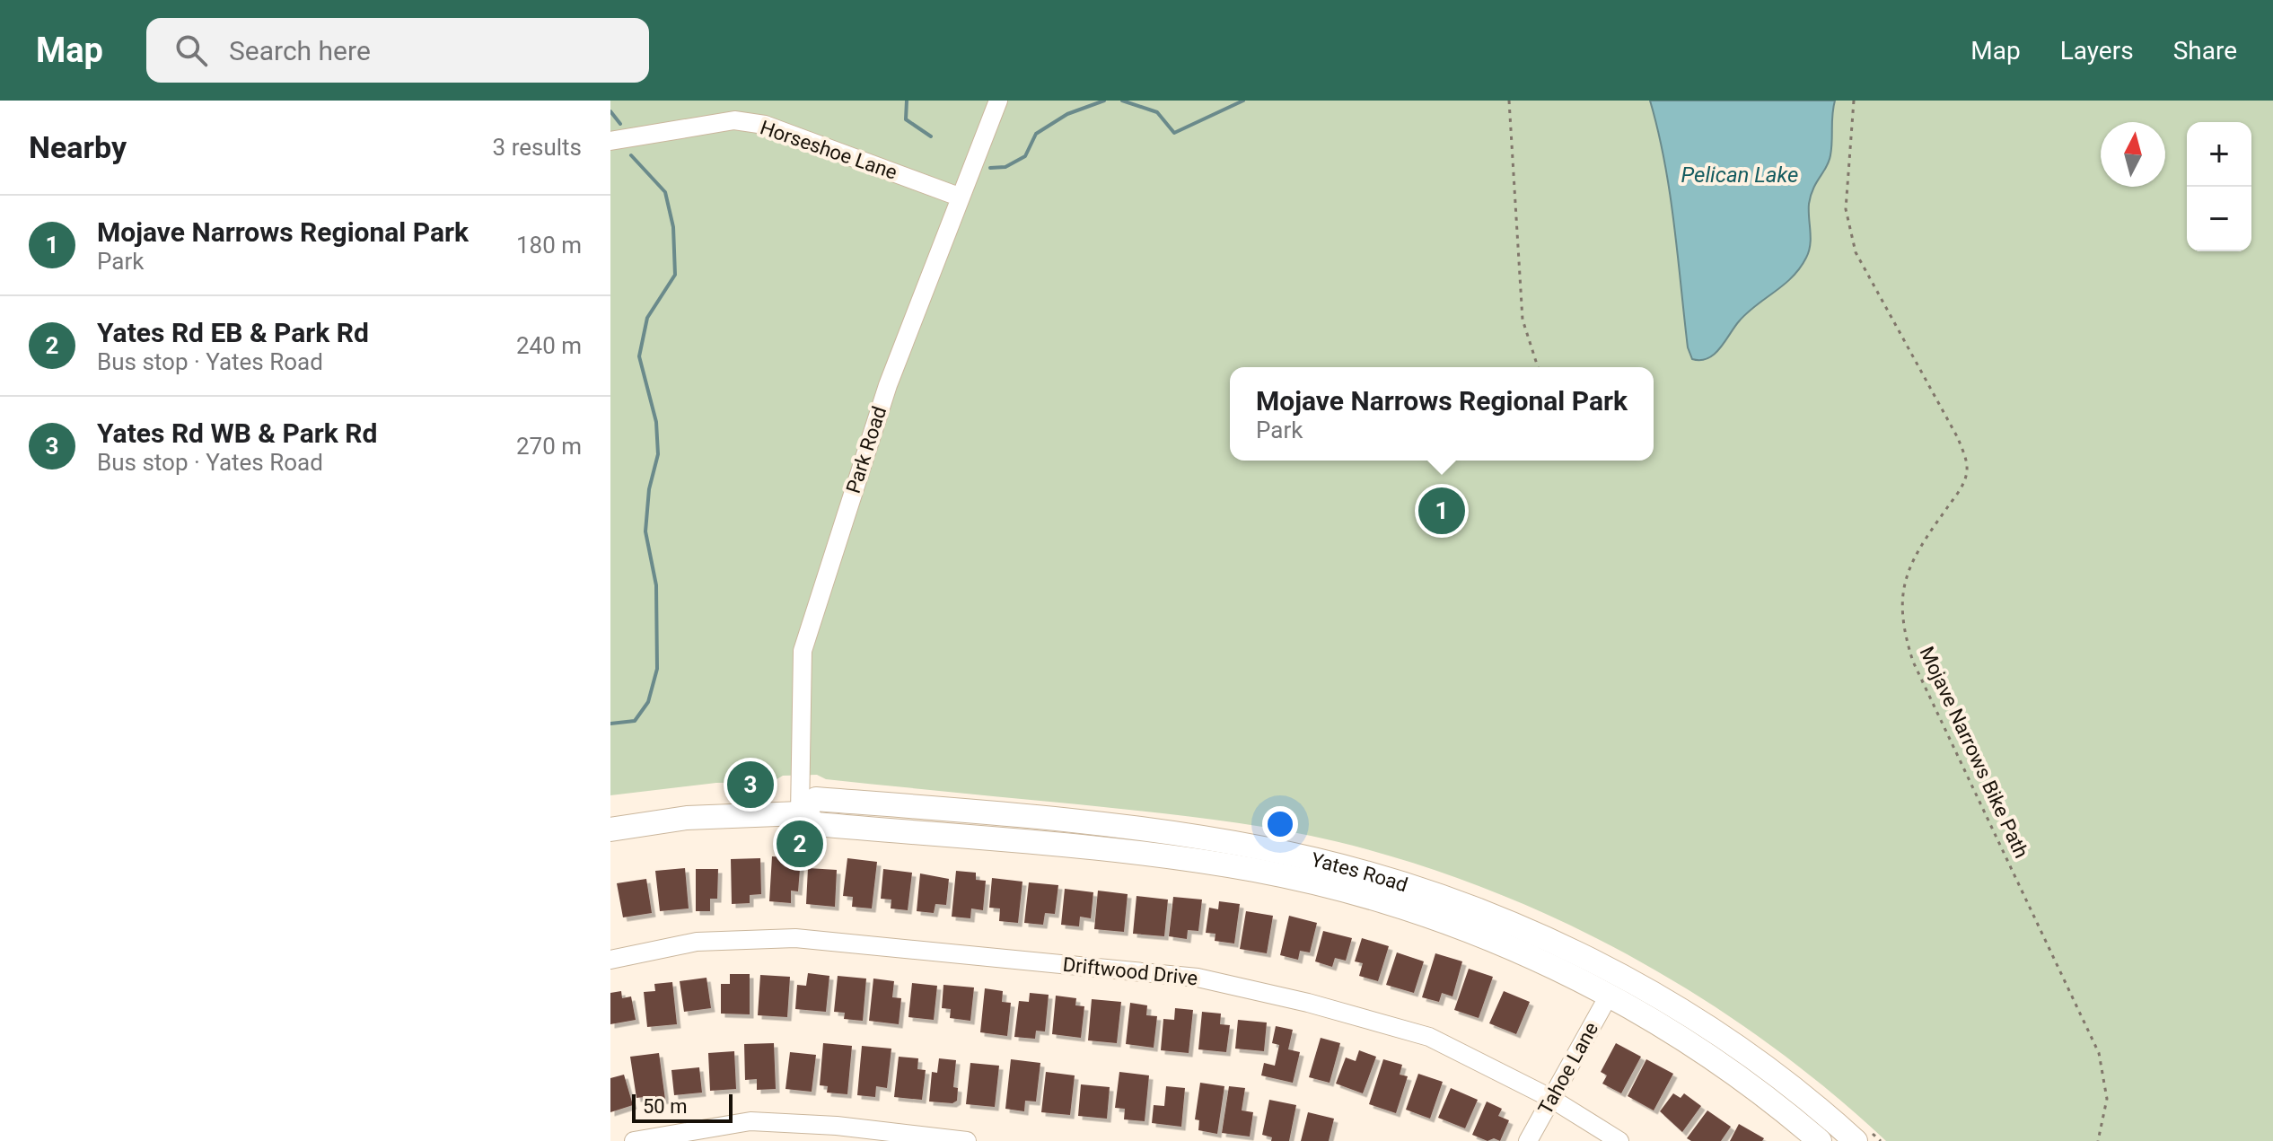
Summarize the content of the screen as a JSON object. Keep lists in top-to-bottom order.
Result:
{
  "streets": {
    "main road": ["Yates Road"],
    "street": [
      "Horseshoe Lane",
      "Park Road",
      "Driftwood Drive",
      "Tahoe Lane"
    ],
    "path": ["Mojave Narrows Bike Path"]
  },
  "crossings": [
    ["Horseshoe Lane", "Park Road"],
    ["Park Road", "Yates Road"],
    ["Yates Road", "Tahoe Lane"],
    ["Driftwood Drive", "Tahoe Lane"]
  ],
  "water": ["Pelican Lake"],
  "scale_bar": "50 m",
  "north": "top",
  "page": {
    "header": "Map",
    "search": "Search here",
    "nav": ["Map", "Layers", "Share"],
    "heading": ["Nearby", "3 results"],
    "map_buttons": ["+", "−"],
    "list": [
      {
        "mark": "1",
        "name": "Mojave Narrows Regional Park",
        "note": "Park",
        "value": "180 m"
      },
      {
        "mark": "2",
        "name": "Yates Rd EB & Park Rd",
        "note": "Bus stop · Yates Road",
        "value": "240 m"
      },
      {
        "mark": "3",
        "name": "Yates Rd WB & Park Rd",
        "note": "Bus stop · Yates Road",
        "value": "270 m"
      }
    ],
    "popup": ["Mojave Narrows Regional Park", "Park"],
    "pins": ["1", "3", "2"],
    "scale": "50 m"
  }
}
